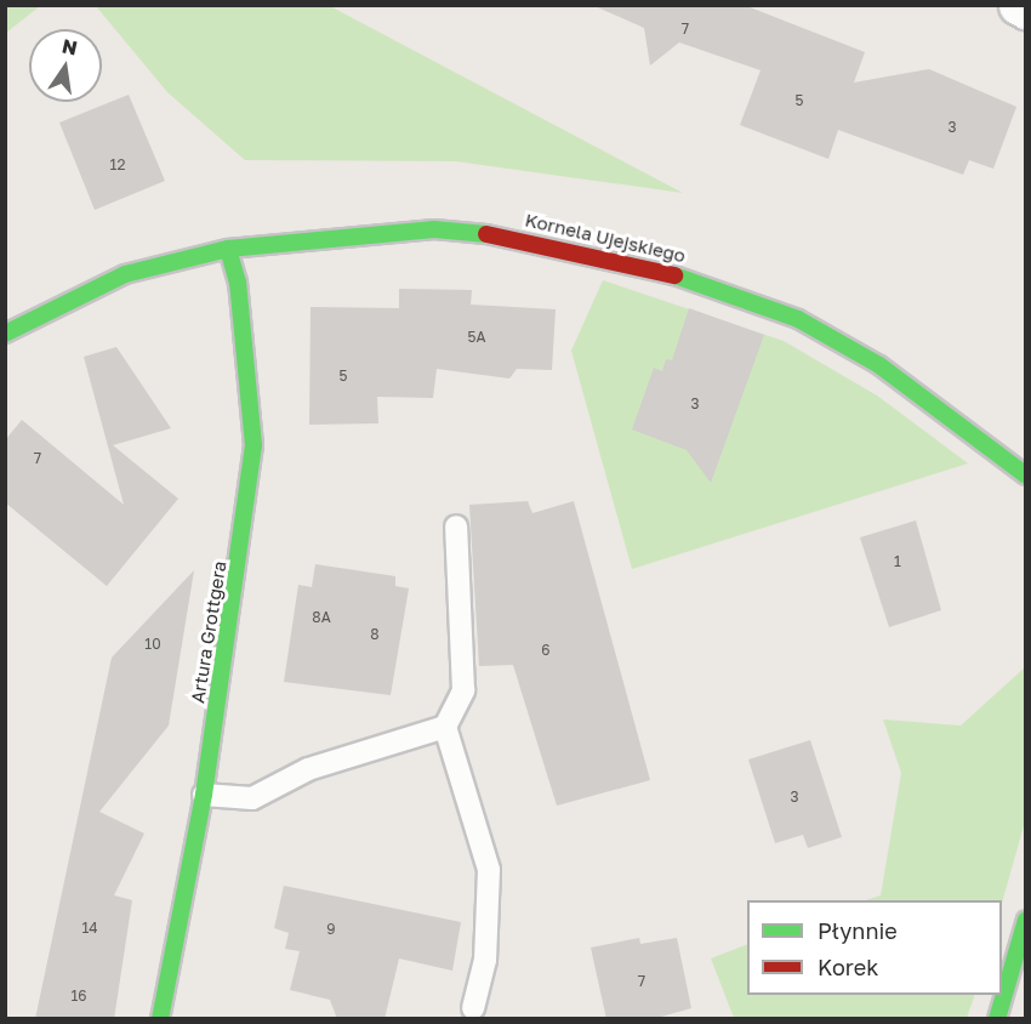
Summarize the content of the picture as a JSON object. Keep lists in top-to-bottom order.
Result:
{
  "streets": {
    "street": ["Kornela Ujejskiego", "Artura Grottgera"]
  },
  "crossings": [
    ["Kornela Ujejskiego", "Artura Grottgera"]
  ],
  "house_numbers": [
    "7",
    "5",
    "3",
    "12",
    "5A",
    "5",
    "3",
    "7",
    "1",
    "8A",
    "8",
    "10",
    "6",
    "3",
    "14",
    "9",
    "7",
    "16"
  ],
  "legend": ["Płynnie", "Korek"],
  "north": "top"
}
